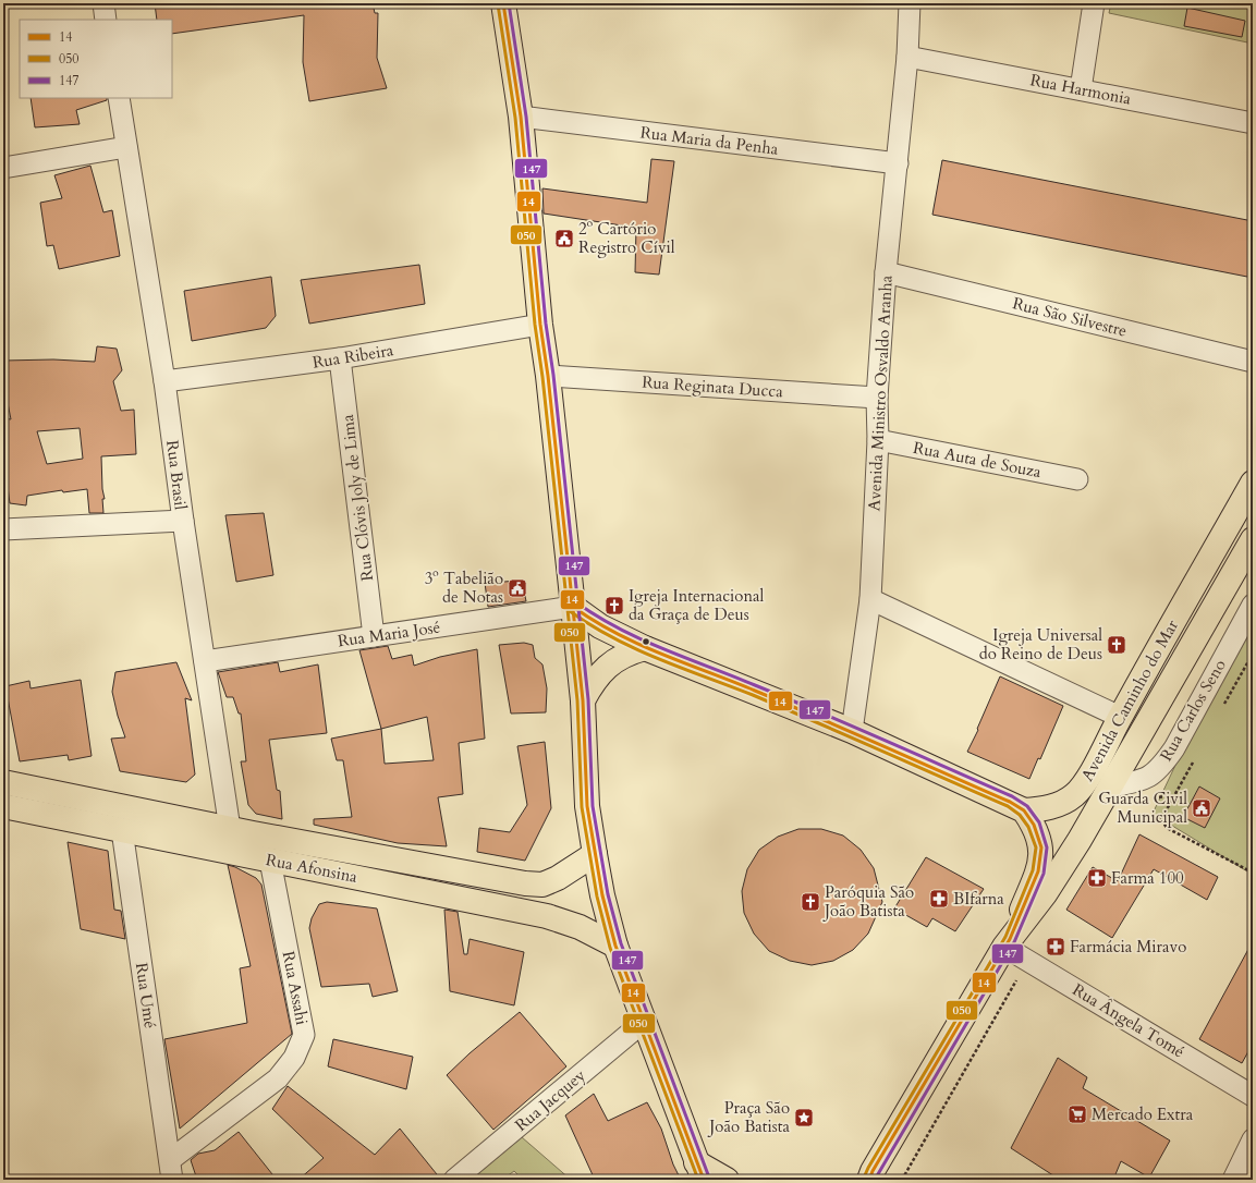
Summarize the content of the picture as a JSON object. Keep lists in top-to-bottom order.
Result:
{
  "streets": {
    "main road": ["Avenida Caminho do Mar", "Rua Afonsina"],
    "street": [
      "Rua Harmonia",
      "Rua Maria da Penha",
      "Rua São Silvestre",
      "Rua Ribeira",
      "Rua Reginata Ducca",
      "Avenida Ministro Osvaldo Aranha",
      "Rua Auta de Souza",
      "Rua Brasil",
      "Rua Clóvis Joly de Lima",
      "Rua Maria José",
      "Rua Carlos Seno",
      "Rua Assahi",
      "Rua Umé",
      "Rua Ângela Tomé",
      "Rua Jacquey"
    ]
  },
  "crossings": [
    ["Rua Harmonia", "Avenida Ministro Osvaldo Aranha"],
    ["Rua Maria da Penha", "Avenida Ministro Osvaldo Aranha"],
    ["Rua São Silvestre", "Avenida Ministro Osvaldo Aranha"],
    ["Rua Ribeira", "Rua Brasil"],
    ["Rua Ribeira", "Rua Clóvis Joly de Lima"],
    ["Rua Reginata Ducca", "Avenida Ministro Osvaldo Aranha"],
    ["Avenida Ministro Osvaldo Aranha", "Rua Auta de Souza"],
    ["Rua Brasil", "Rua Maria José"],
    ["Rua Brasil", "Rua Afonsina"],
    ["Rua Clóvis Joly de Lima", "Rua Maria José"],
    ["Avenida Caminho do Mar", "Rua Carlos Seno"],
    ["Avenida Caminho do Mar", "Rua Ângela Tomé"],
    ["Rua Afonsina", "Rua Assahi"],
    ["Rua Afonsina", "Rua Umé"],
    ["Rua Assahi", "Rua Umé"]
  ],
  "places": {
    "public building": ["2º Cartório Registro Cívil", "3º Tabelião de Notas", "Guarda Civil Municipal"],
    "church": ["Igreja Internacional da Graça de Deus", "Igreja Universal do Reino de Deus", "Paróquia São João Batista"],
    "pharmacy": ["Farma 100", "BIfarna", "Farmácia Miravo"],
    "supermarket": ["Mercado Extra"],
    "place": ["Praça São João Batista"]
  },
  "lines": ["transit line 14", "transit line 147", "transit line 050"],
  "legend": ["14", "050", "147"]
}
